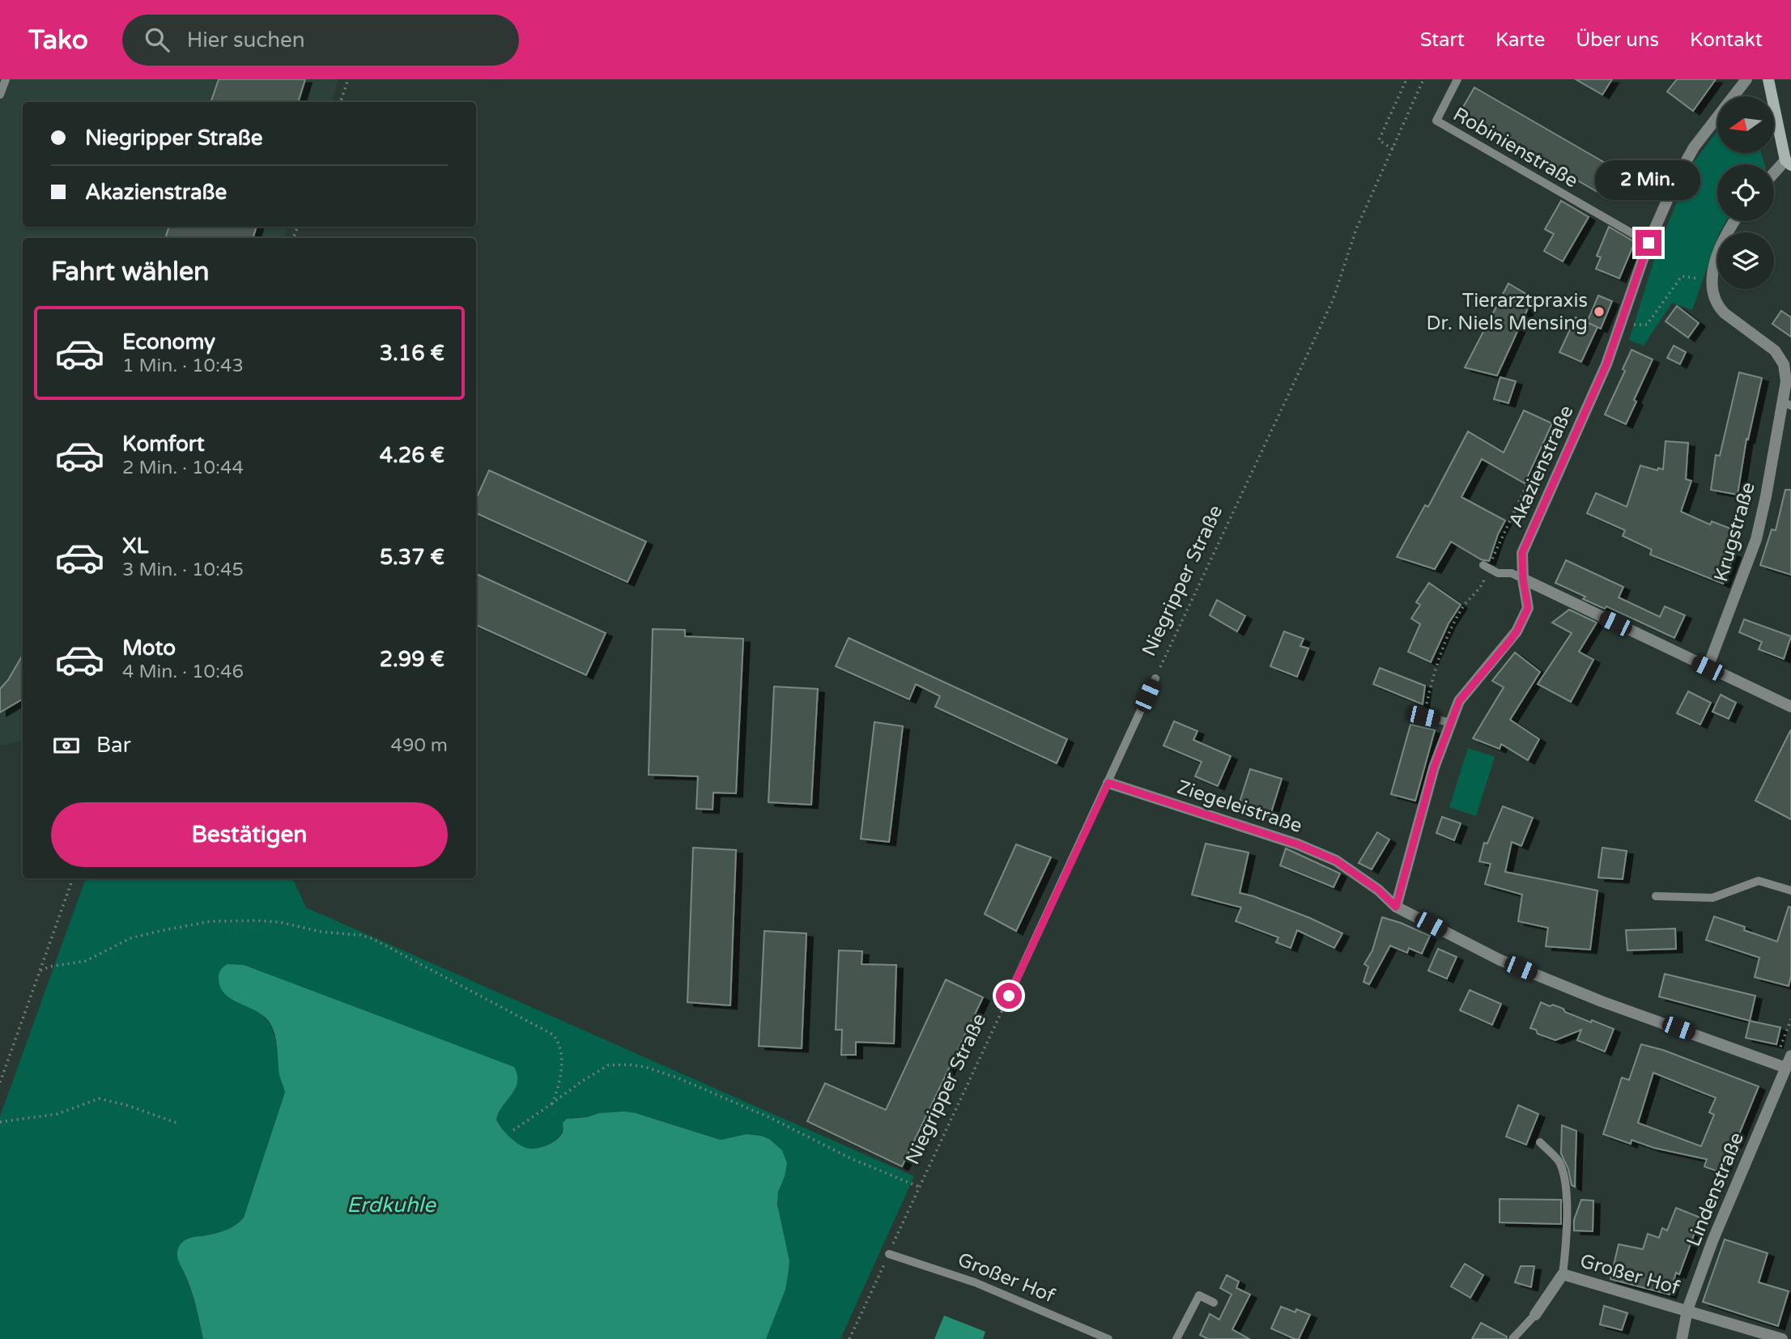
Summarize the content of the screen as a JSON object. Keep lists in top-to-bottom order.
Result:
{
  "streets": {
    "street": [
      "Akazienstraße",
      "Krugstraße",
      "Ziegeleistraße",
      "Lindenstraße",
      "Großer Hof"
    ],
    "lane": ["Robinienstraße", "Niegripper Straße"]
  },
  "crossings": [
    ["Robinienstraße", "Akazienstraße"],
    ["Akazienstraße", "Ziegeleistraße"],
    ["Niegripper Straße", "Ziegeleistraße"],
    ["Niegripper Straße", "Großer Hof"],
    ["Ziegeleistraße", "Lindenstraße"],
    ["Lindenstraße", "Großer Hof"]
  ],
  "water": ["Erdkuhle"],
  "places": ["Tierarztpraxis Dr. Niels Mensing"],
  "north": "left",
  "page": {
    "header": "Tako",
    "search": "Hier suchen",
    "nav": [
      "Start",
      "Karte",
      "Über uns",
      "Kontakt"
    ],
    "banner": ["Niegripper Straße", "Akazienstraße"],
    "bubble": "2 Min.",
    "heading": "Fahrt wählen",
    "list": [
      {
        "name": "Economy",
        "note": "1 Min. · 10:43",
        "value": "3.16 €"
      },
      {
        "name": "Komfort",
        "note": "2 Min. · 10:44",
        "value": "4.26 €"
      },
      {
        "name": "XL",
        "note": "3 Min. · 10:45",
        "value": "5.37 €"
      },
      {
        "name": "Moto",
        "note": "4 Min. · 10:46",
        "value": "2.99 €"
      }
    ],
    "pay": ["Bar", "490 m"],
    "buttons": "Bestätigen"
  }
}
